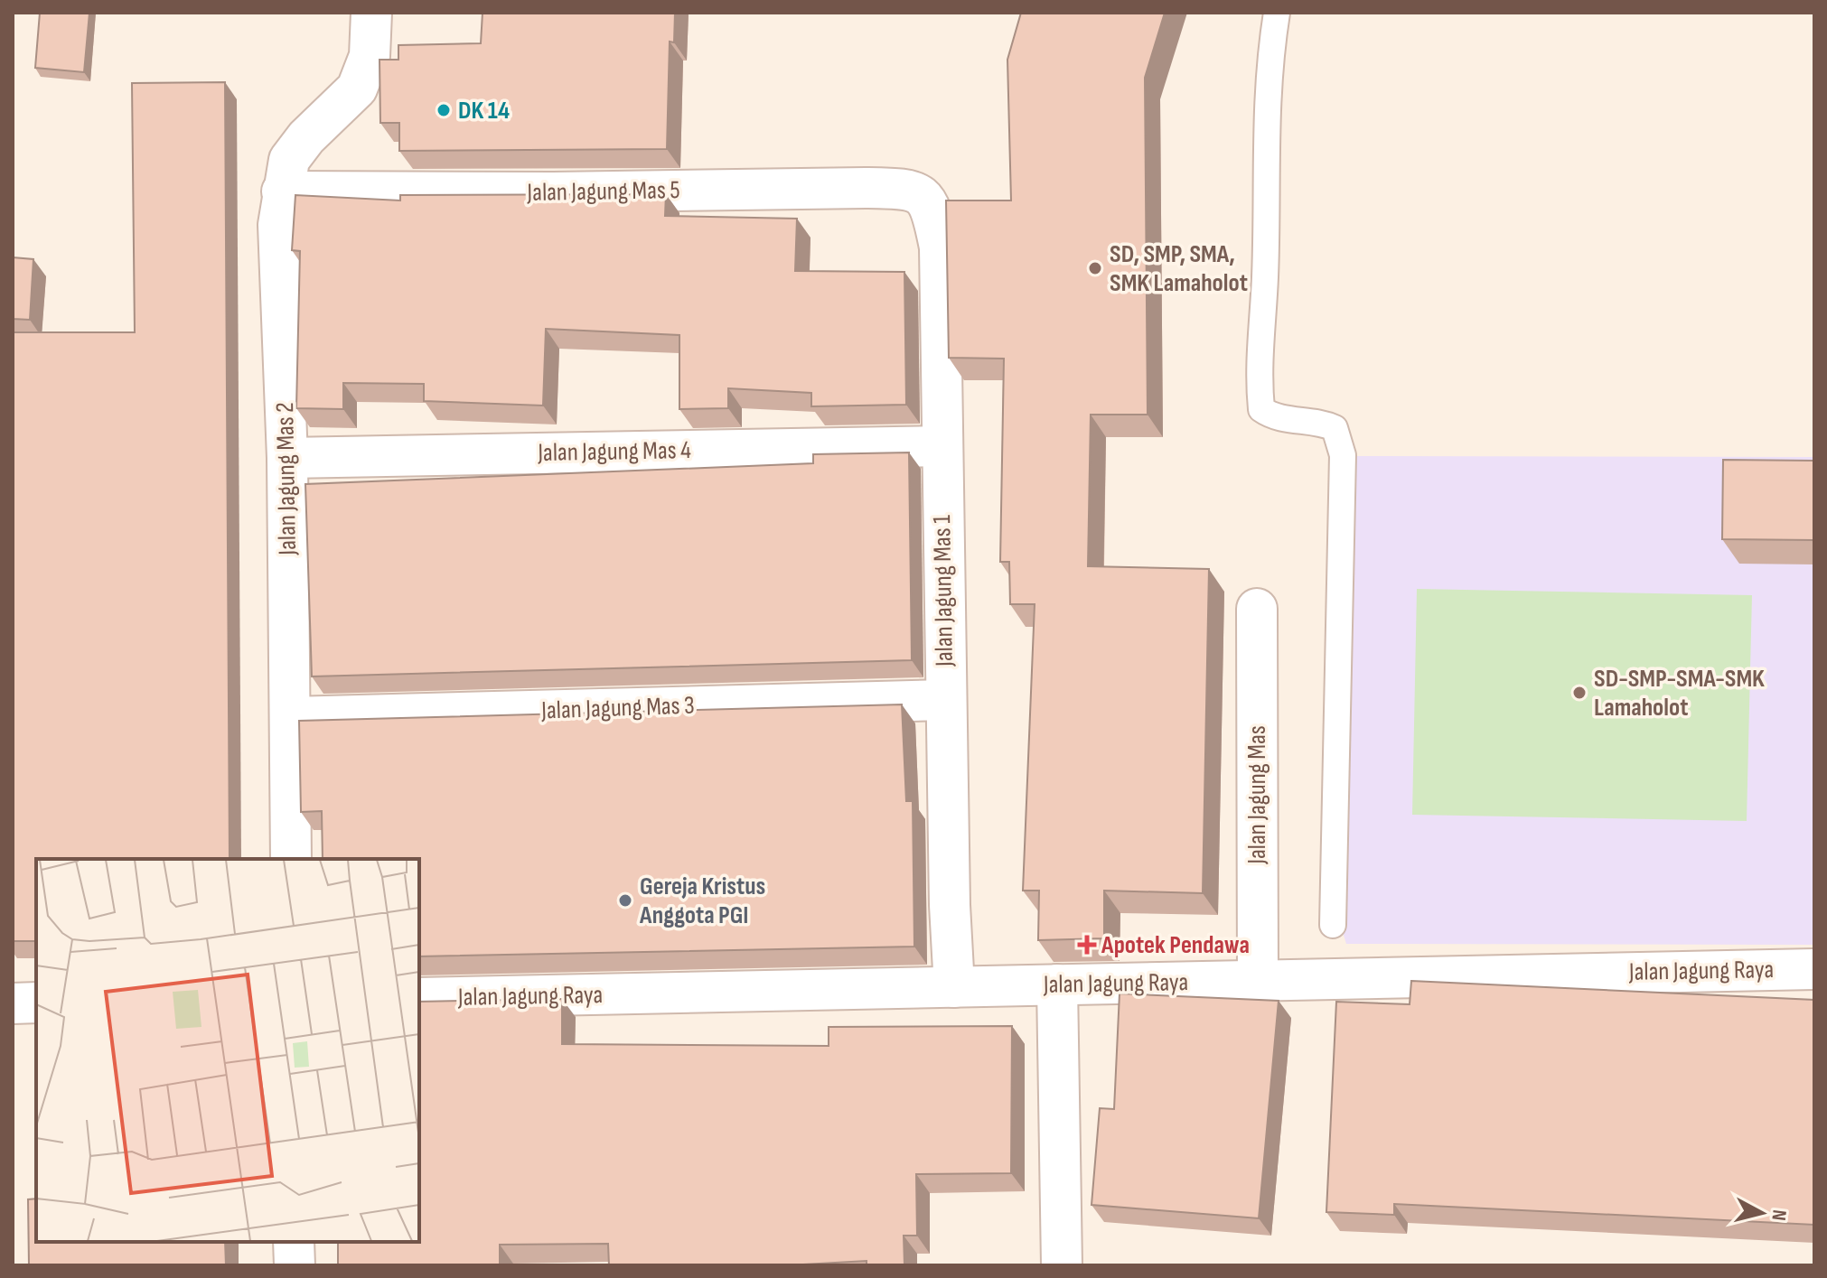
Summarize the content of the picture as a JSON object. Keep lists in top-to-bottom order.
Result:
{
  "streets": {
    "street": [
      "Jalan Jagung Mas 5",
      "Jalan Jagung Mas 4",
      "Jalan Jagung Mas 2",
      "Jalan Jagung Mas 1",
      "Jalan Jagung Mas 3",
      "Jalan Jagung Mas",
      "Jalan Jagung Raya"
    ]
  },
  "crossings": [
    ["Jalan Jagung Mas 5", "Jalan Jagung Mas 2"],
    ["Jalan Jagung Mas 5", "Jalan Jagung Mas 1"],
    ["Jalan Jagung Mas 4", "Jalan Jagung Mas 2"],
    ["Jalan Jagung Mas 4", "Jalan Jagung Mas 1"],
    ["Jalan Jagung Mas 2", "Jalan Jagung Mas 3"],
    ["Jalan Jagung Mas 1", "Jalan Jagung Mas 3"],
    ["Jalan Jagung Mas 1", "Jalan Jagung Raya"],
    ["Jalan Jagung Mas", "Jalan Jagung Raya"]
  ],
  "places": {
    "other": [
      "DK 14",
      "SD, SMP, SMA, SMK Lamaholot",
      "SD-SMP-SMA-SMK Lamaholot",
      "Gereja Kristus Anggota PGI"
    ],
    "health": ["Apotek Pendawa"]
  },
  "north": "right"
}
